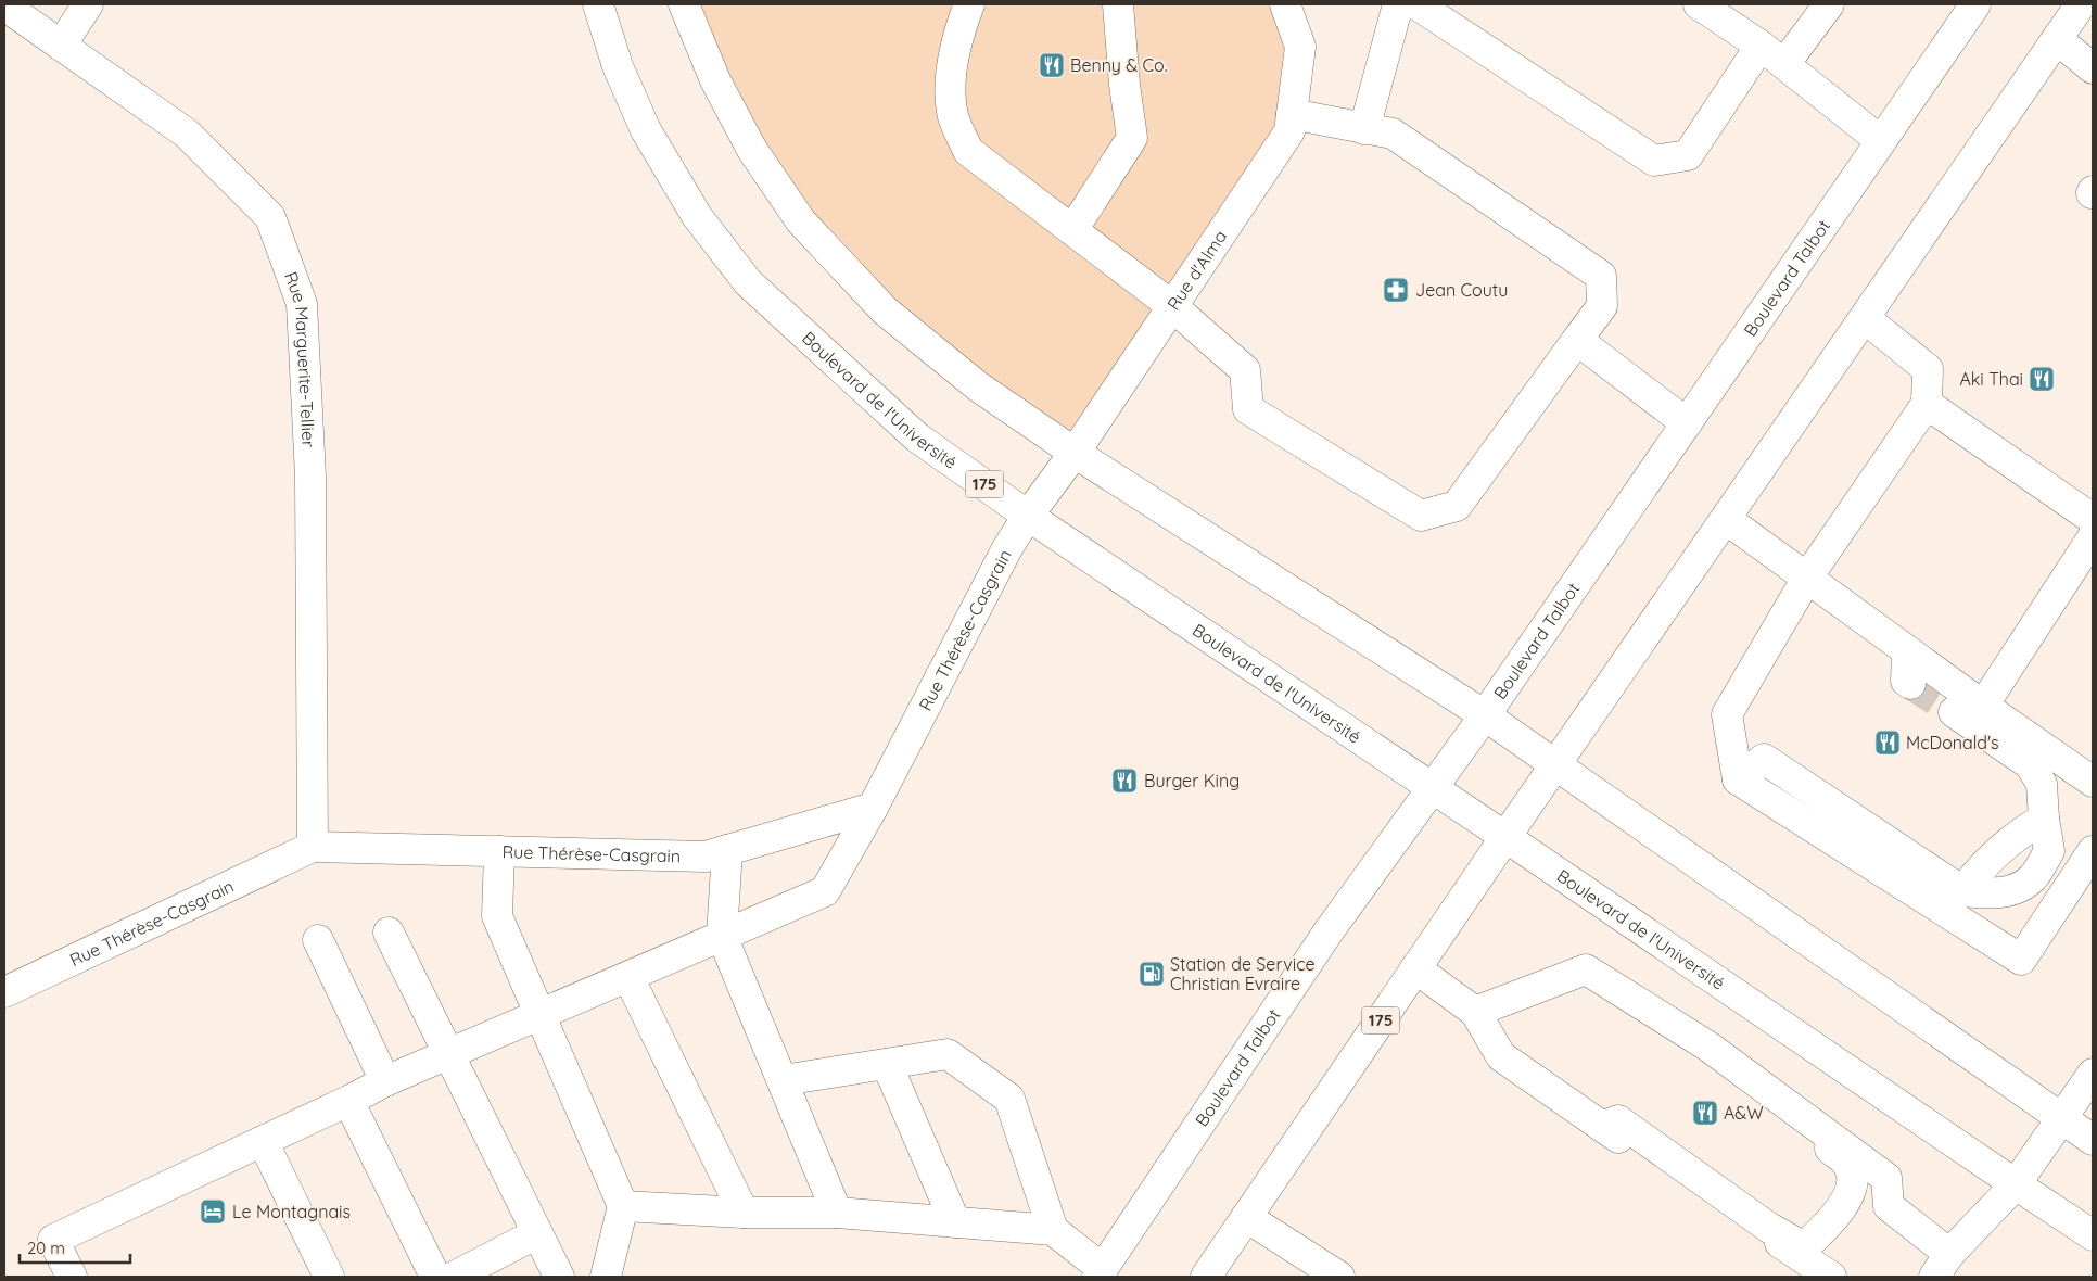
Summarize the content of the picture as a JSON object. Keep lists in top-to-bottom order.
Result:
{
  "streets": {
    "main road": [
      "Rue d'Alma",
      "Boulevard Talbot",
      "Rue Marguerite-Tellier",
      "Boulevard de l'Université",
      "175",
      "Rue Thérèse-Casgrain"
    ]
  },
  "crossings": [
    ["Rue d'Alma", "Boulevard de l'Université"],
    ["Rue d'Alma", "Rue Thérèse-Casgrain"],
    ["Boulevard Talbot", "Boulevard de l'Université"],
    ["Rue Marguerite-Tellier", "Rue Thérèse-Casgrain"],
    ["Boulevard de l'Université", "175"],
    ["Boulevard de l'Université", "Rue Thérèse-Casgrain"]
  ],
  "places": {
    "restaurant": [
      "Benny & Co.",
      "Aki Thai",
      "McDonald's",
      "Burger King",
      "A&W"
    ],
    "pharmacy": ["Jean Coutu"],
    "fuel station": ["Station de Service Christian Evraire"],
    "hotel": ["Le Montagnais"]
  },
  "scale_bar": "20 m"
}
